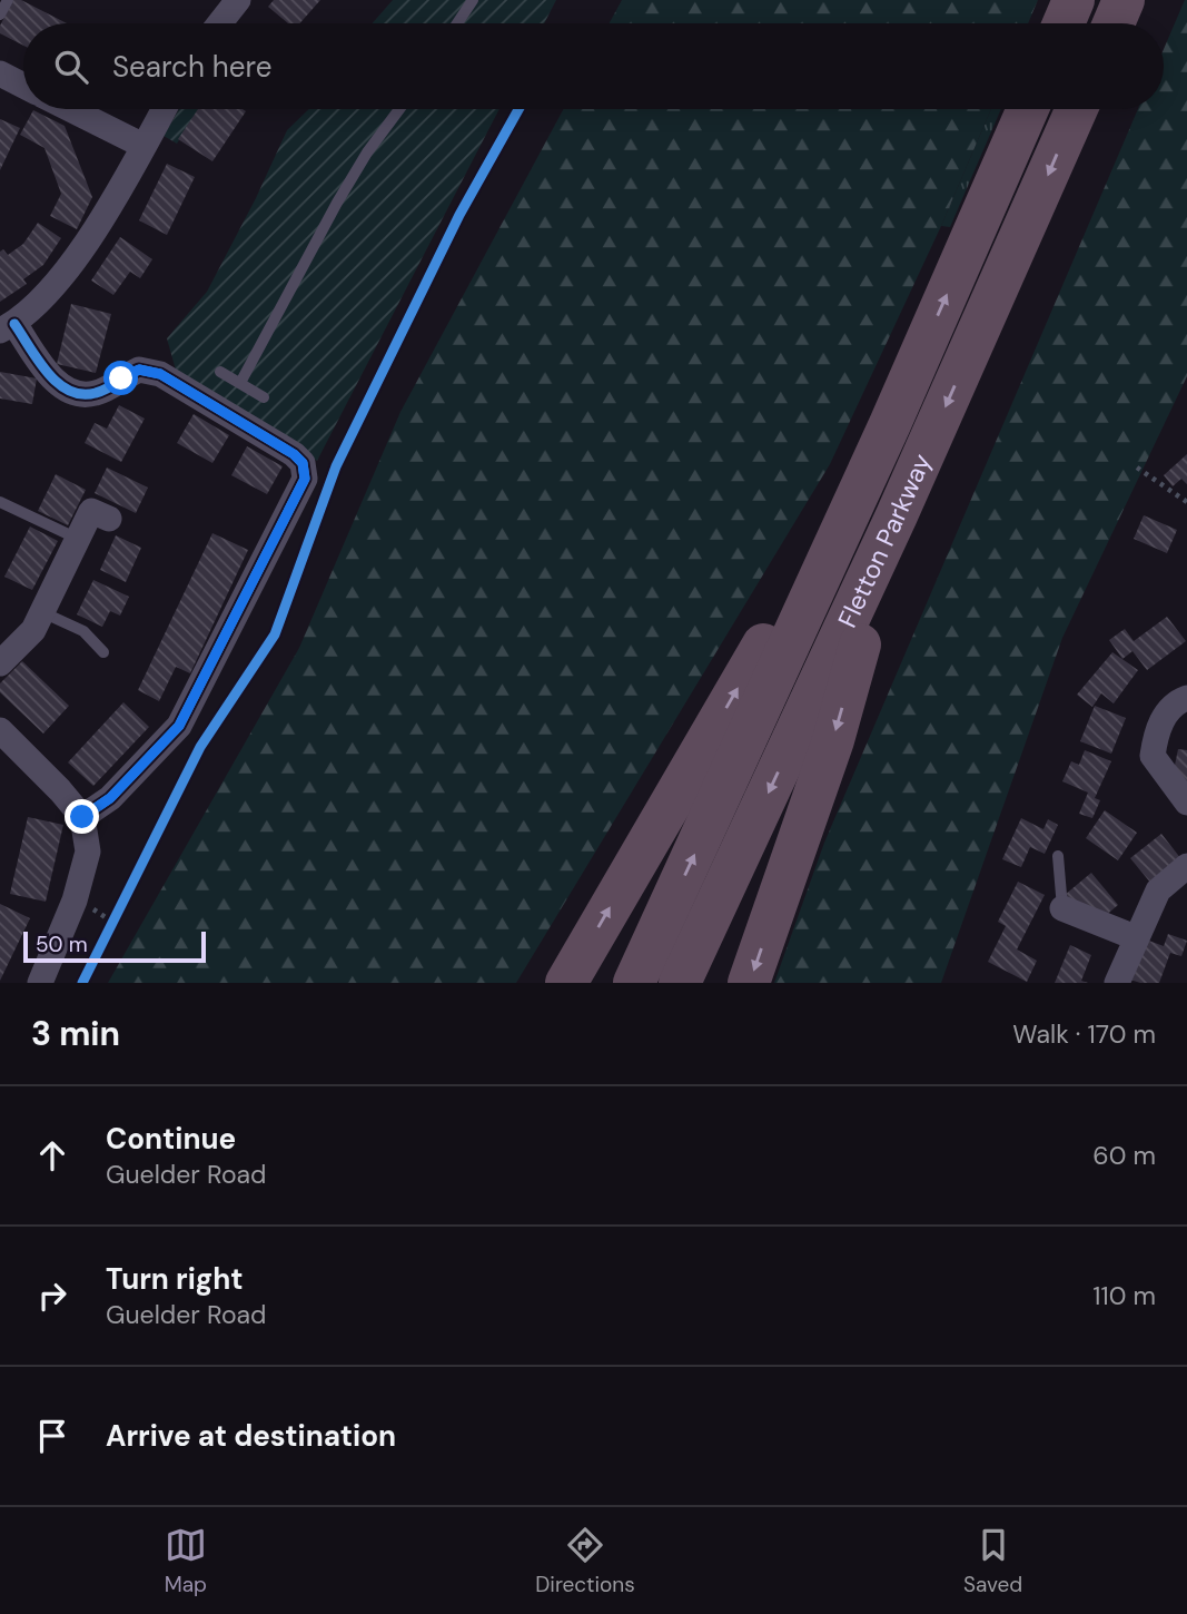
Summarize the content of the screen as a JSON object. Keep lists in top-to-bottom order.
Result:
{
  "streets": {
    "highway": ["Fletton Parkway"]
  },
  "scale_bar": "50 m",
  "page": {
    "search": "Search here",
    "scale": "50 m",
    "heading": ["3 min", "Walk · 170 m"],
    "list": [
      ["Continue", "Guelder Road", "60 m"],
      ["Turn right", "Guelder Road", "110 m"],
      "Arrive at destination"
    ],
    "nav": ["Map", "Directions", "Saved"]
  }
}
